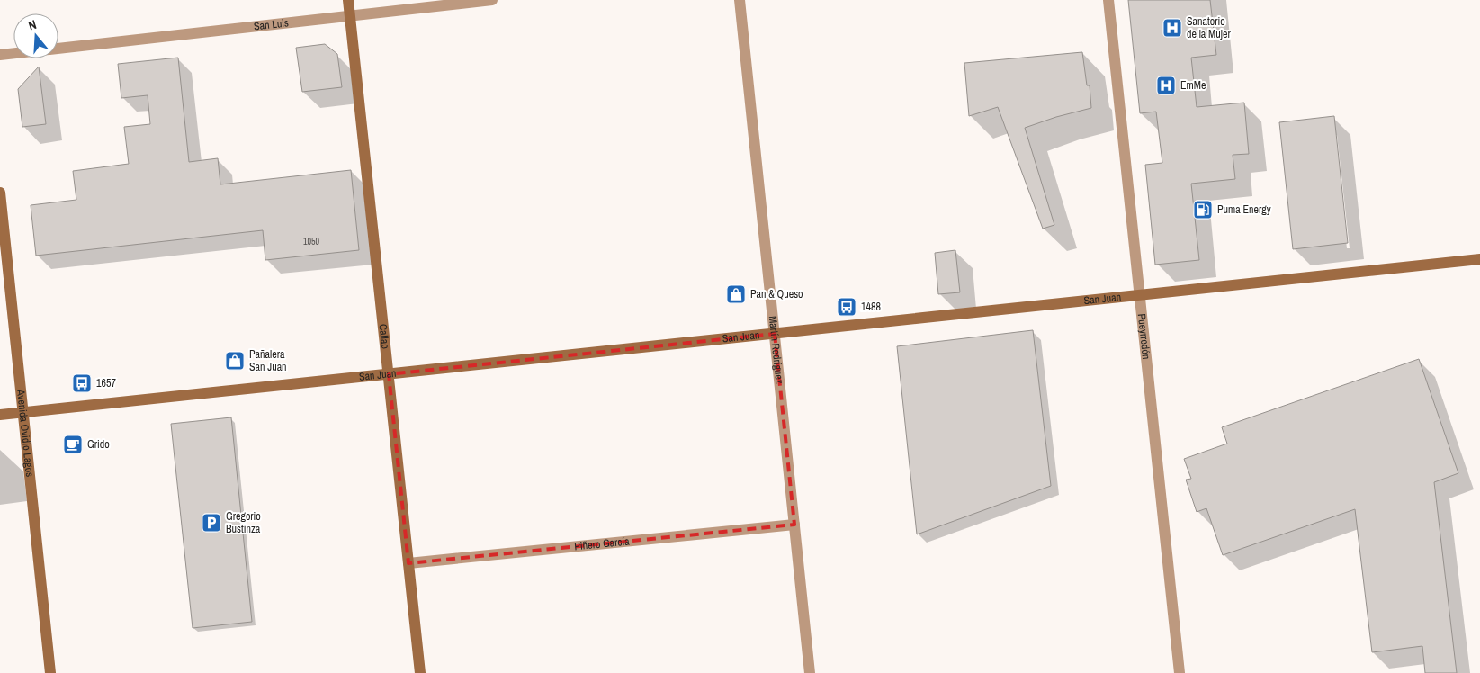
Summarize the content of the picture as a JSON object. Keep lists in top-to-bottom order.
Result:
{
  "streets": {
    "main road": ["San Juan", "Callao", "Avenida Ovidio Lagos"],
    "street": [
      "San Luis",
      "Pueyrredón",
      "Martín Rodríguez",
      "Piñero García"
    ]
  },
  "crossings": [
    ["San Luis", "Callao"],
    ["San Juan", "Callao"],
    ["San Juan", "Pueyrredón"],
    ["San Juan", "Martín Rodríguez"],
    ["San Juan", "Avenida Ovidio Lagos"],
    ["Callao", "Piñero García"],
    ["Martín Rodríguez", "Piñero García"]
  ],
  "places": {
    "hospital": ["Sanatorio de la Mujer", "EmMe"],
    "fuel station": ["Puma Energy"],
    "shop": ["Pan & Queso", "Pañalera San Juan"],
    "bus stop": ["1488", "1657"],
    "cafe": ["Grido"],
    "parking": ["Gregorio Bustinza"]
  },
  "house_numbers": ["1050"],
  "north": "top"
}
